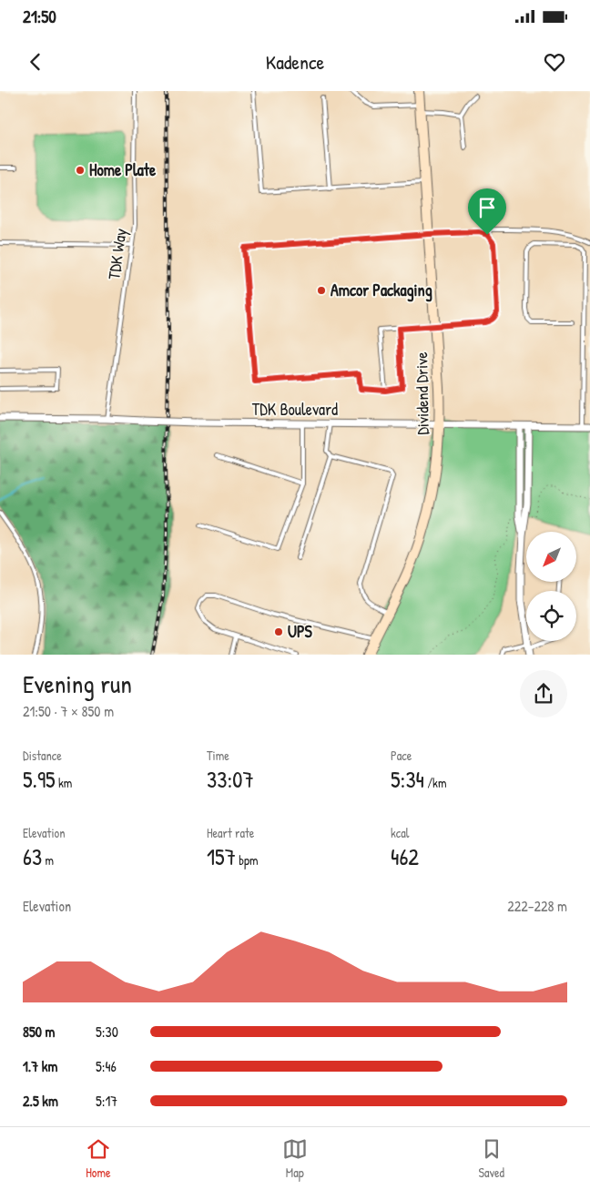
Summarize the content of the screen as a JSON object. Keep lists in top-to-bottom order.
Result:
{
  "streets": {
    "street": ["Dividend Drive", "TDK Boulevard"],
    "lane": ["TDK Way"]
  },
  "crossings": [
    ["TDK Way", "TDK Boulevard"],
    ["Dividend Drive", "TDK Boulevard"]
  ],
  "places": ["Home Plate", "Amcor Packaging", "UPS"],
  "north": "bottom left",
  "page": {
    "status": "21:50",
    "header": "Kadence",
    "heading": ["Evening run", "21:50 · 7 × 850 m"],
    "stats": [
      ["Distance", "5.95 km"],
      ["Time", "33:07"],
      ["Pace", "5:34 /km"],
      ["Elevation", "63 m"],
      ["Heart rate", "157 bpm"],
      ["kcal", "462"]
    ],
    "chart": ["Elevation", "222–228 m"],
    "list": [
      {
        "name": "850 m",
        "note": "5:30"
      },
      {
        "name": "1.7 km",
        "note": "5:46"
      },
      {
        "name": "2.5 km",
        "note": "5:17"
      }
    ],
    "tabs": ["Home", "Map", "Saved"]
  }
}
